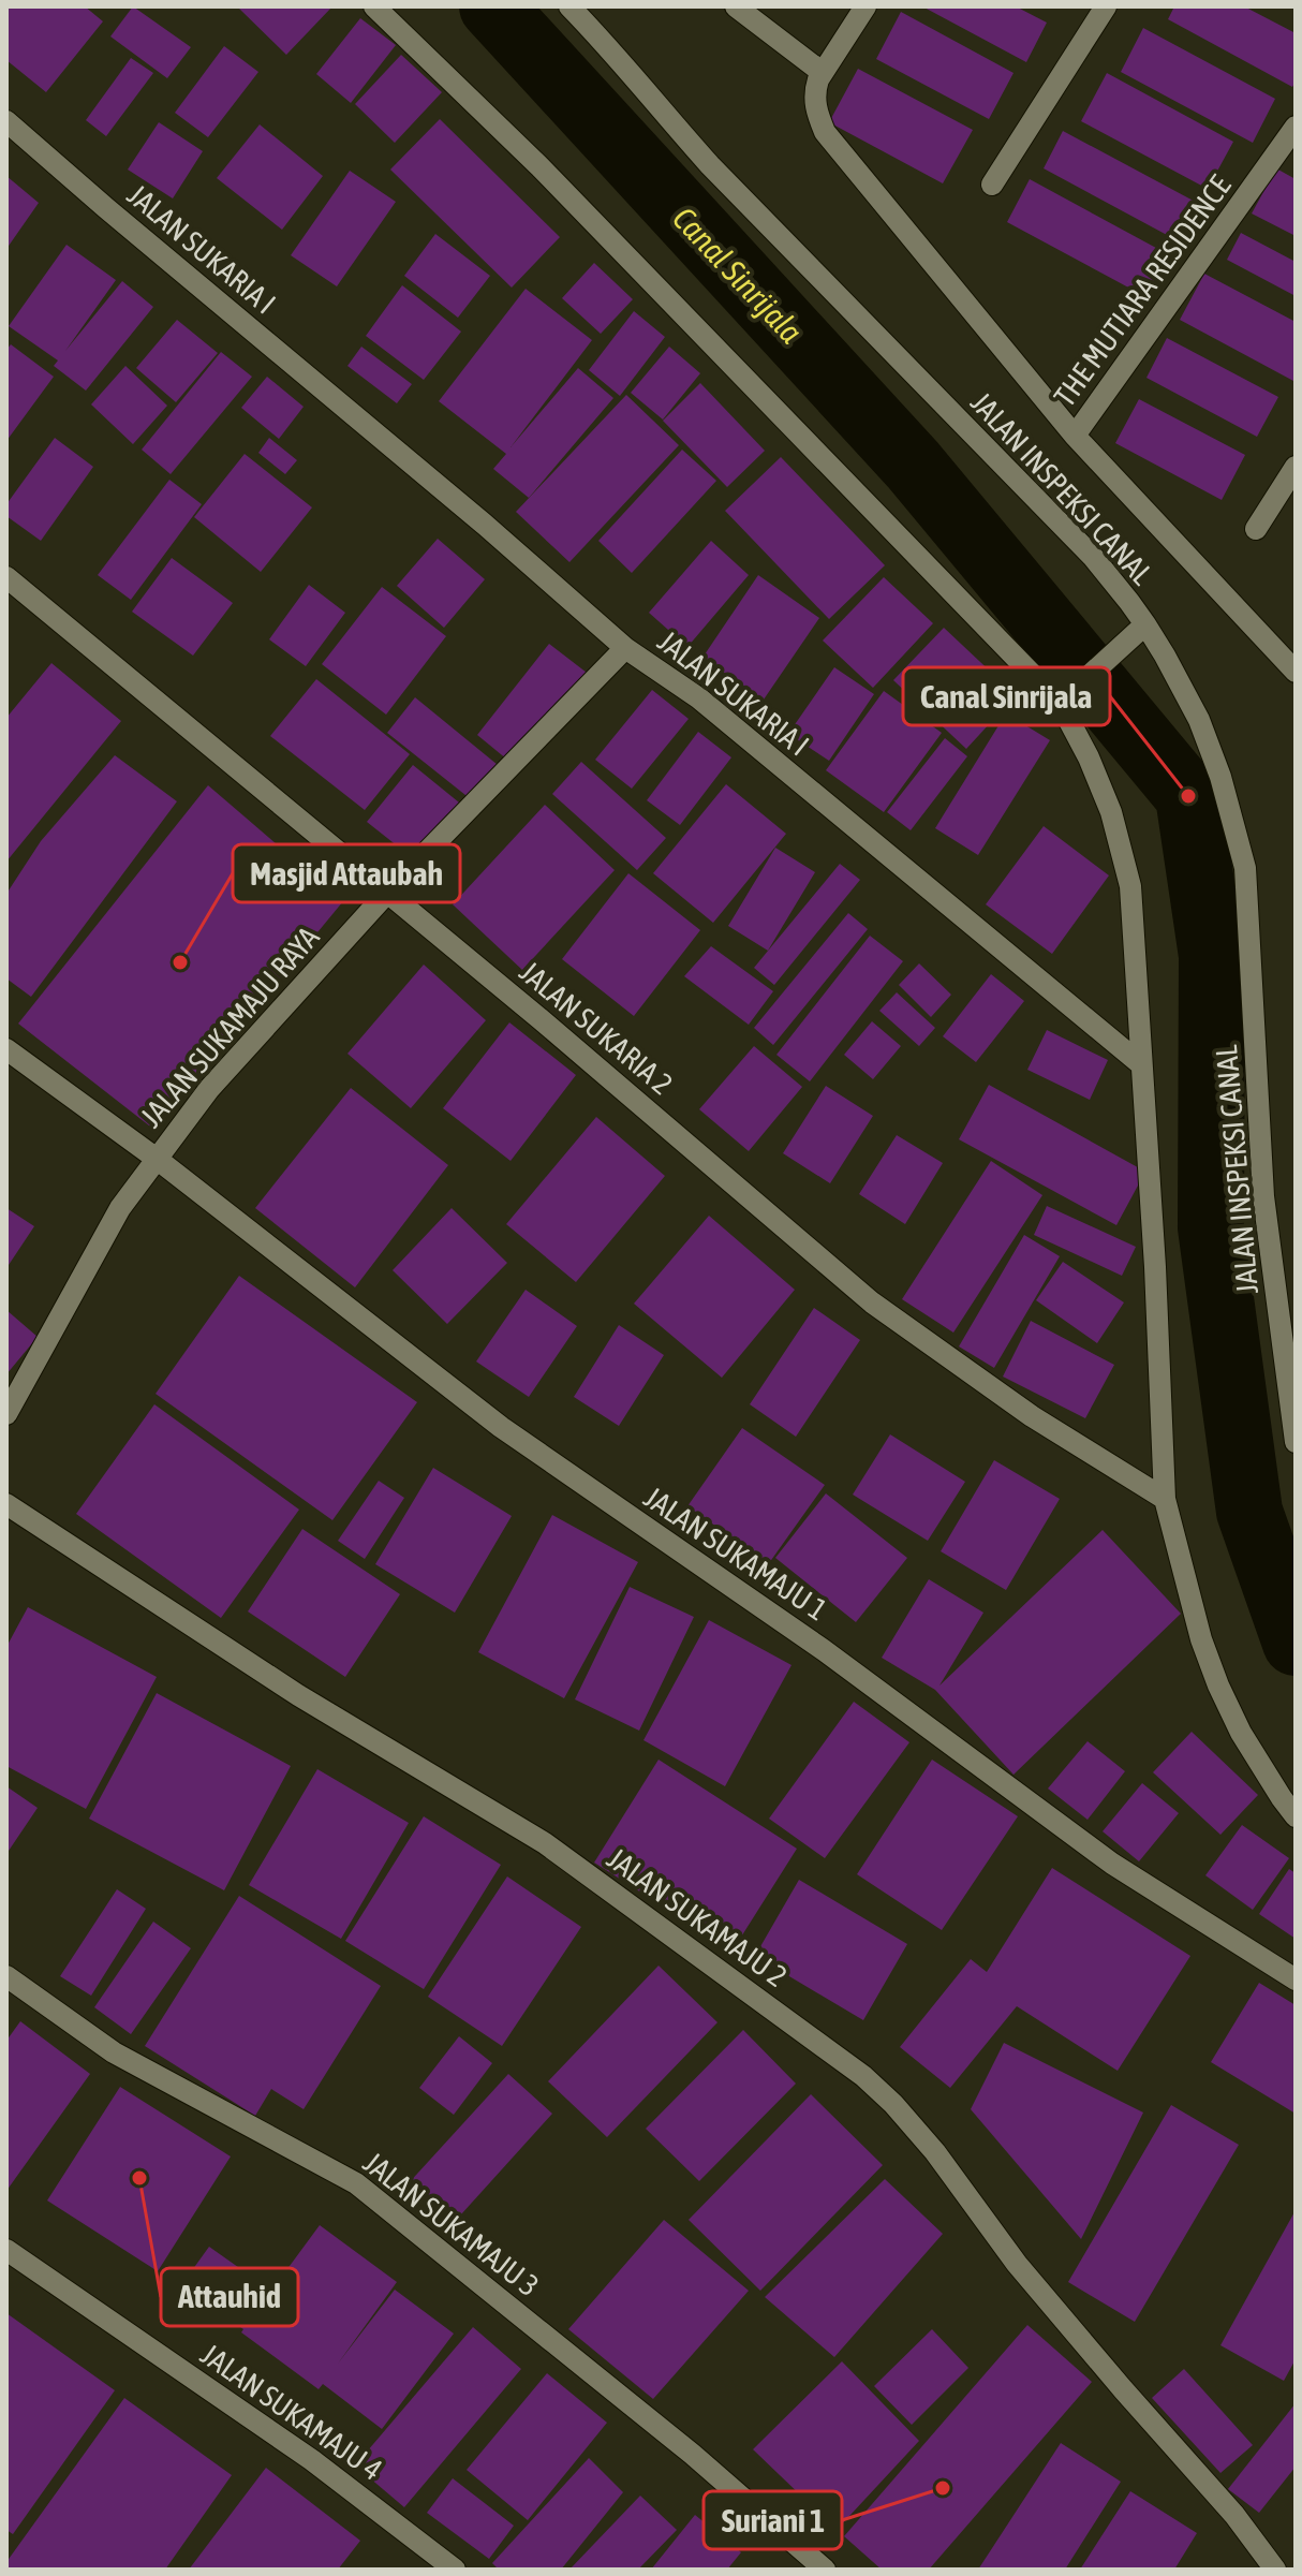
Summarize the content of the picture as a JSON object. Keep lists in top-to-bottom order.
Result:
{
  "streets": {
    "street": [
      "JALAN SUKARIA I",
      "THE MUTIARA RESIDENCE",
      "JALAN INSPEKSI CANAL",
      "JALAN SUKAMAJU RAYA",
      "JALAN SUKARIA 2",
      "JALAN SUKAMAJU 1",
      "JALAN SUKAMAJU 2",
      "JALAN SUKAMAJU 3",
      "JALAN SUKAMAJU 4"
    ]
  },
  "crossings": [
    ["JALAN SUKARIA I", "JALAN SUKAMAJU RAYA"],
    ["JALAN SUKAMAJU RAYA", "JALAN SUKARIA 2"],
    ["JALAN SUKAMAJU RAYA", "JALAN SUKAMAJU 1"]
  ],
  "water": ["Canal Sinrijala"],
  "places": [
    "Canal Sinrijala",
    "Masjid Attaubah",
    "Attauhid",
    "Suriani 1"
  ]
}
